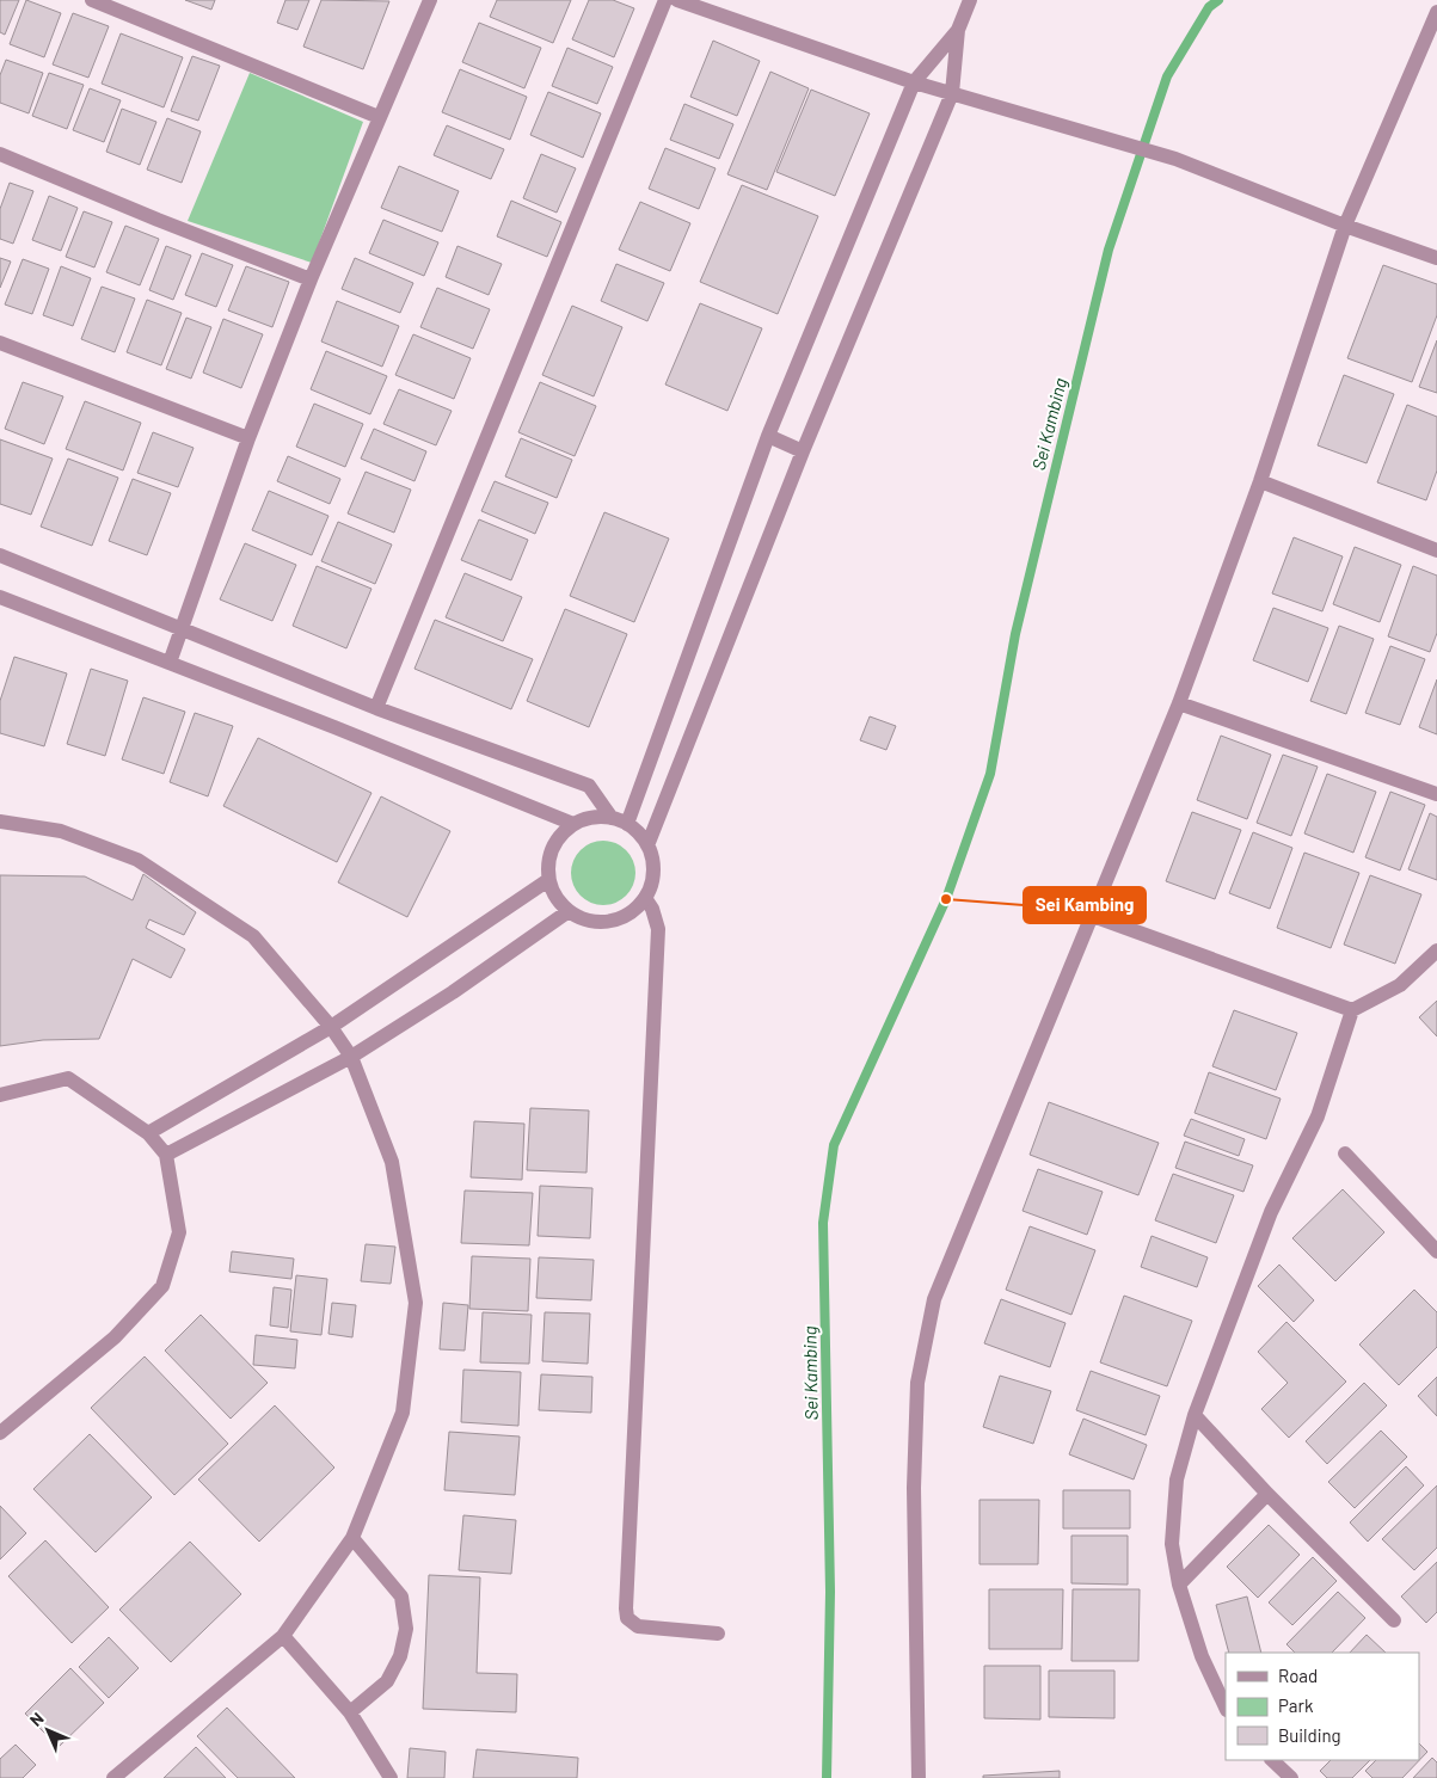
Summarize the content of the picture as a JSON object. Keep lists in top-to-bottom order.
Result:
{
  "water": ["Sei Kambing"],
  "places": ["Sei Kambing"],
  "legend": ["Road", "Park", "Building"],
  "north": "top left"
}
